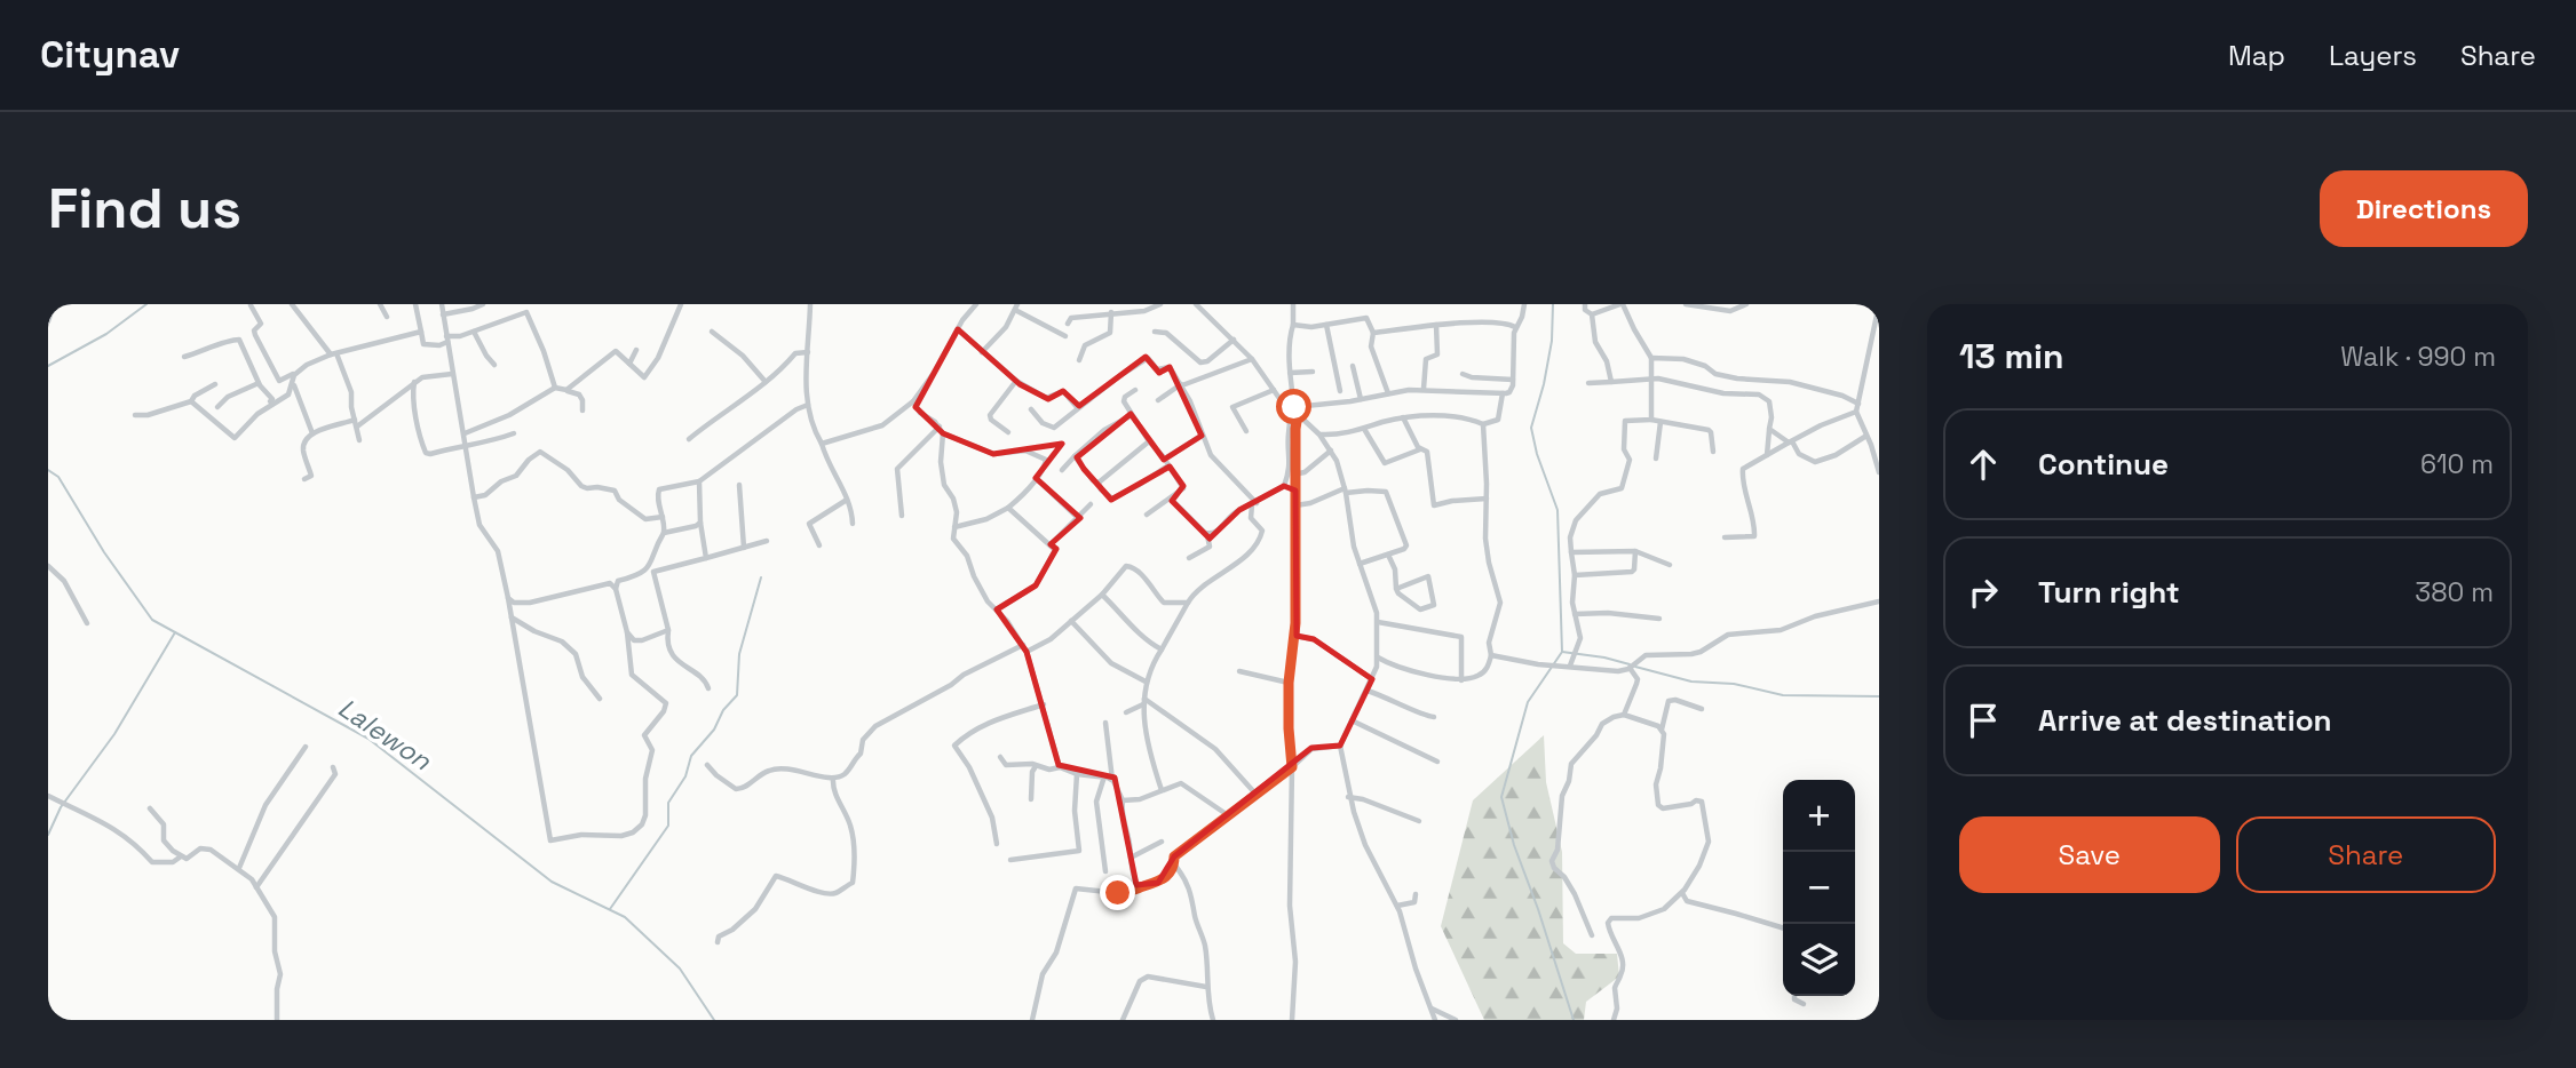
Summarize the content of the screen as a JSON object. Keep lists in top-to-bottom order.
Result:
{
  "water": ["Lalewon"],
  "page": {
    "header": "Citynav",
    "nav": ["Map", "Layers", "Share"],
    "buttons": [
      "Directions",
      ["Save", "Share"]
    ],
    "title": "Find us",
    "heading": ["13 min", "Walk · 990 m"],
    "list": [
      ["Continue", "610 m"],
      ["Turn right", "380 m"],
      "Arrive at destination"
    ],
    "map_buttons": ["+", "−"]
  }
}
